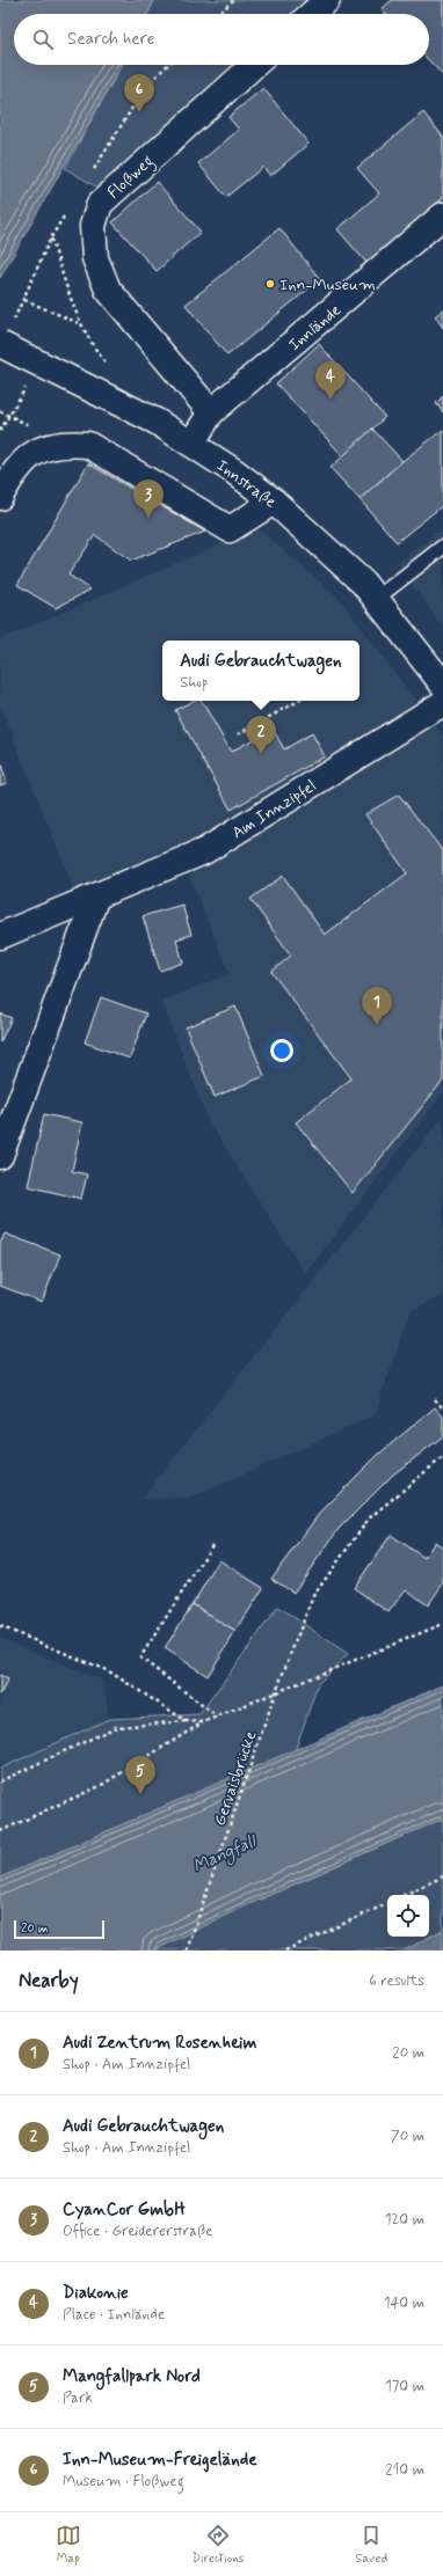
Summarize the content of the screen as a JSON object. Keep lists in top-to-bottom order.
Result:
{
  "streets": {
    "street": [
      "Floßweg",
      "Innlände",
      "Innstraße",
      "Am Innzipfel"
    ],
    "path": ["Gervaisbrücke"]
  },
  "crossings": [
    ["Floßweg", "Innlände"],
    ["Innlände", "Innstraße"]
  ],
  "water": ["Mangfall"],
  "places": ["Inn-Museum"],
  "scale_bar": "20 m",
  "page": {
    "search": "Search here",
    "pins": [
      "6",
      "4",
      "3",
      "2",
      "1",
      "5"
    ],
    "popup": ["Audi Gebrauchtwagen", "Shop"],
    "scale": "20 m",
    "heading": ["Nearby", "6 results"],
    "list": [
      {
        "mark": "1",
        "name": "Audi Zentrum Rosenheim",
        "note": "Shop · Am Innzipfel",
        "value": "20 m"
      },
      {
        "mark": "2",
        "name": "Audi Gebrauchtwagen",
        "note": "Shop · Am Innzipfel",
        "value": "70 m"
      },
      {
        "mark": "3",
        "name": "CyanCor GmbH",
        "note": "Office · Greidererstraße",
        "value": "120 m"
      },
      {
        "mark": "4",
        "name": "Diakonie",
        "note": "Place · Innlände",
        "value": "140 m"
      },
      {
        "mark": "5",
        "name": "Mangfallpark Nord",
        "note": "Park",
        "value": "170 m"
      },
      {
        "mark": "6",
        "name": "Inn-Museum-Freigelände",
        "note": "Museum · Floßweg",
        "value": "210 m"
      }
    ],
    "nav": ["Map", "Directions", "Saved"]
  }
}
